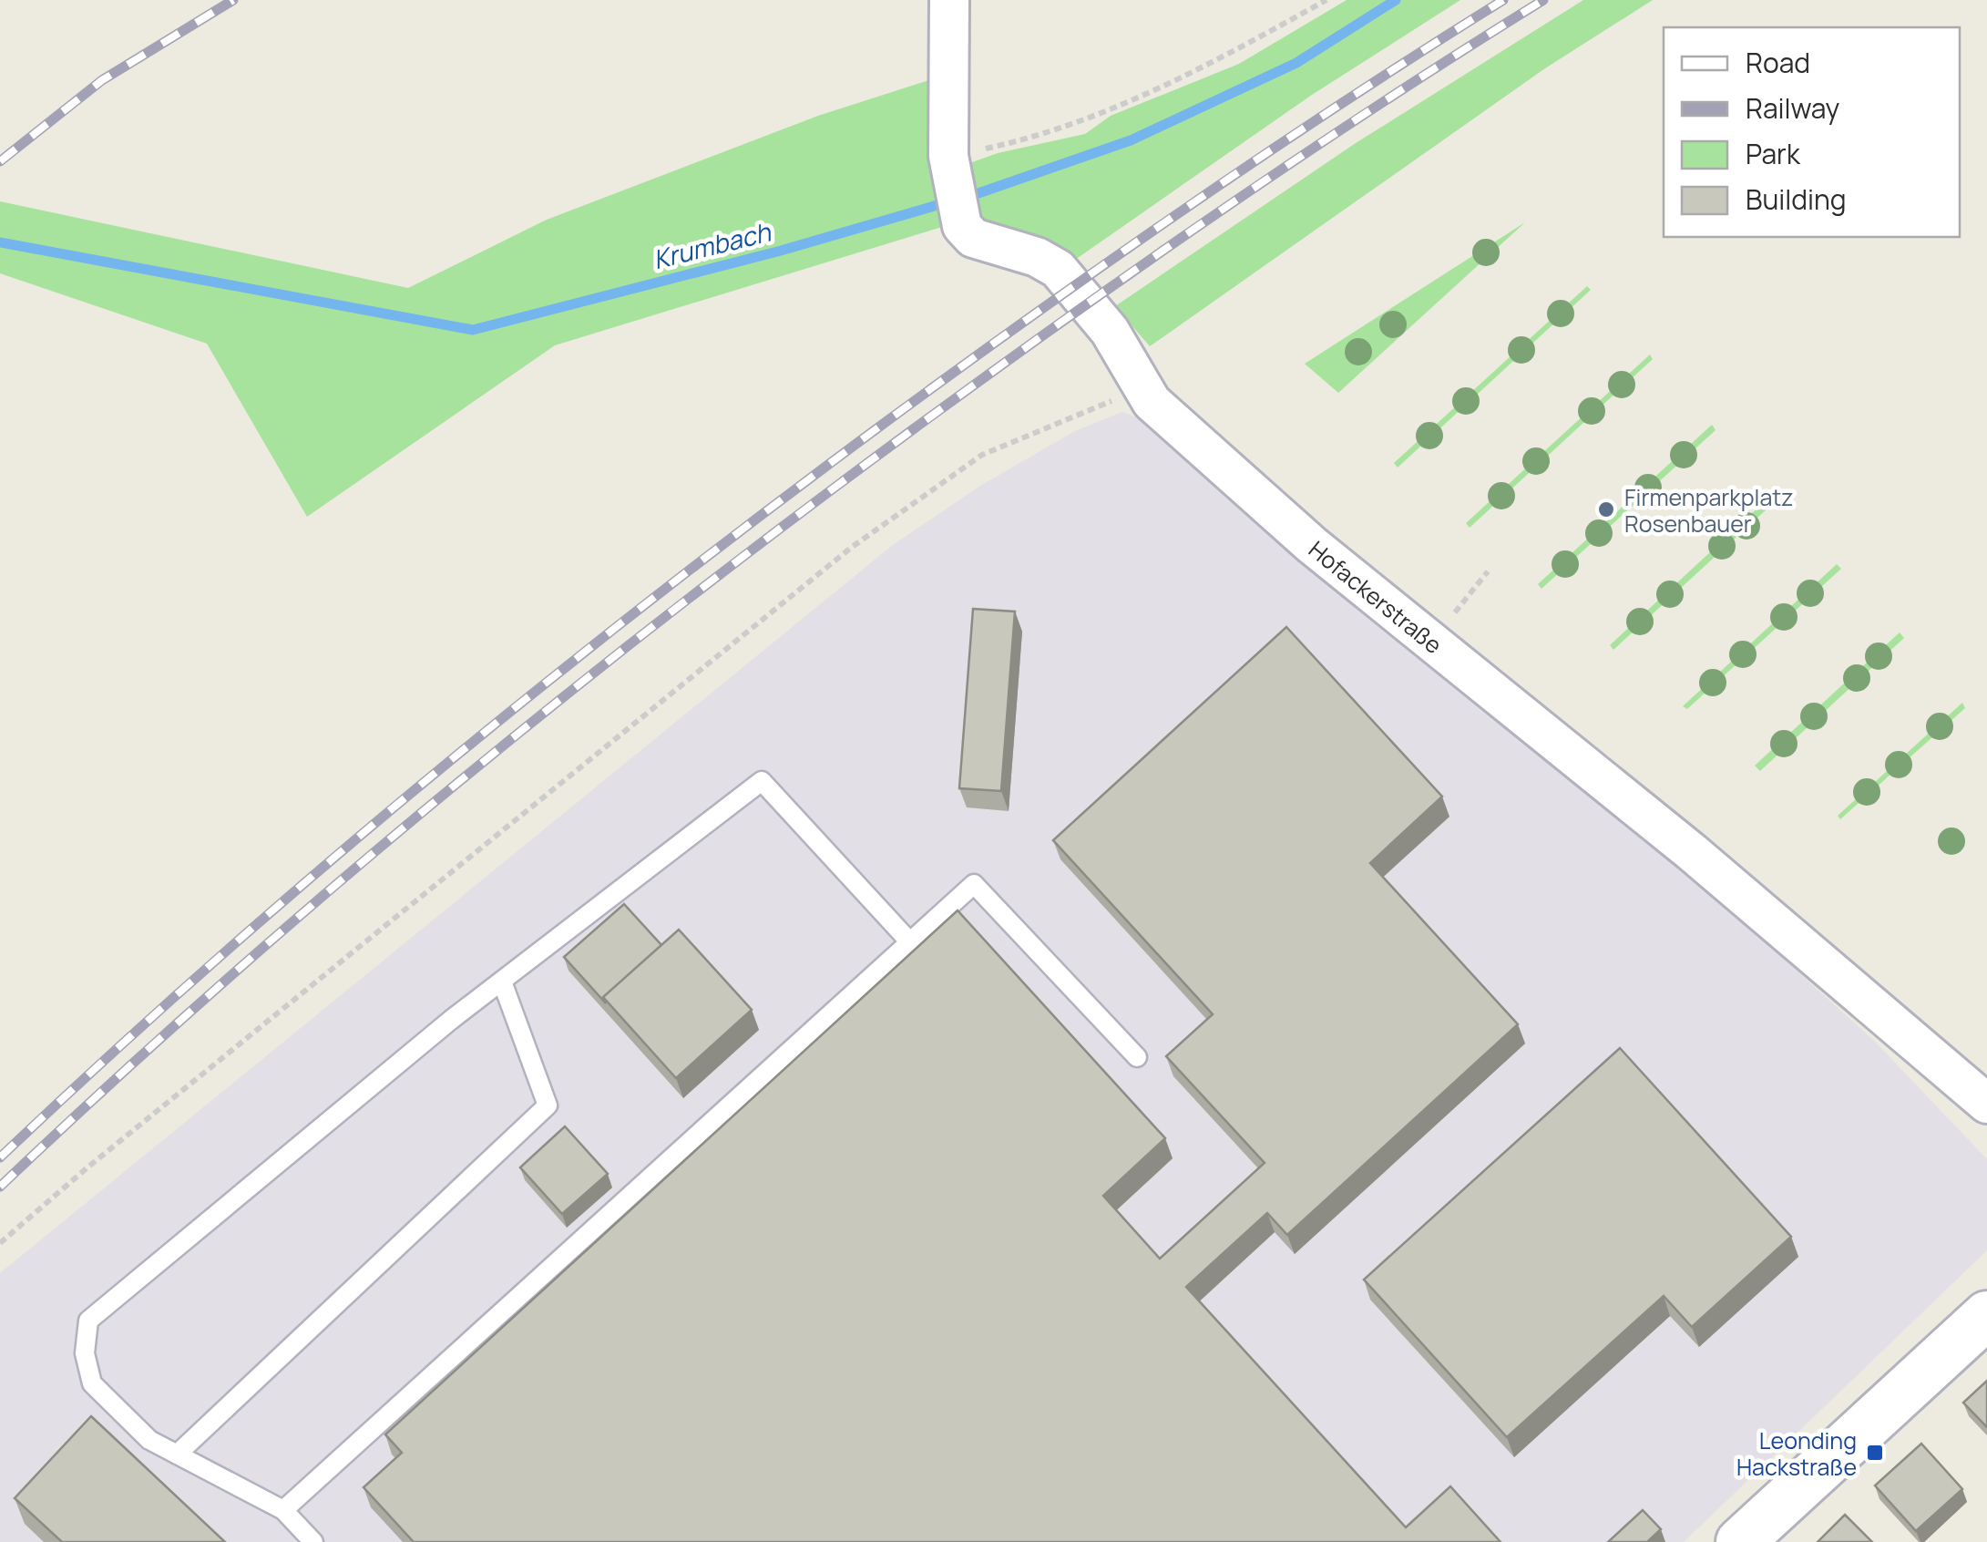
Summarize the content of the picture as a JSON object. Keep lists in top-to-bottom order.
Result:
{
  "streets": {
    "street": ["Hofackerstraße"]
  },
  "water": ["Krumbach"],
  "places": {
    "other": ["Firmenparkplatz Rosenbauer"],
    "transit": ["Leonding Hackstraße"]
  },
  "legend": [
    "Road",
    "Railway",
    "Park",
    "Building"
  ]
}
